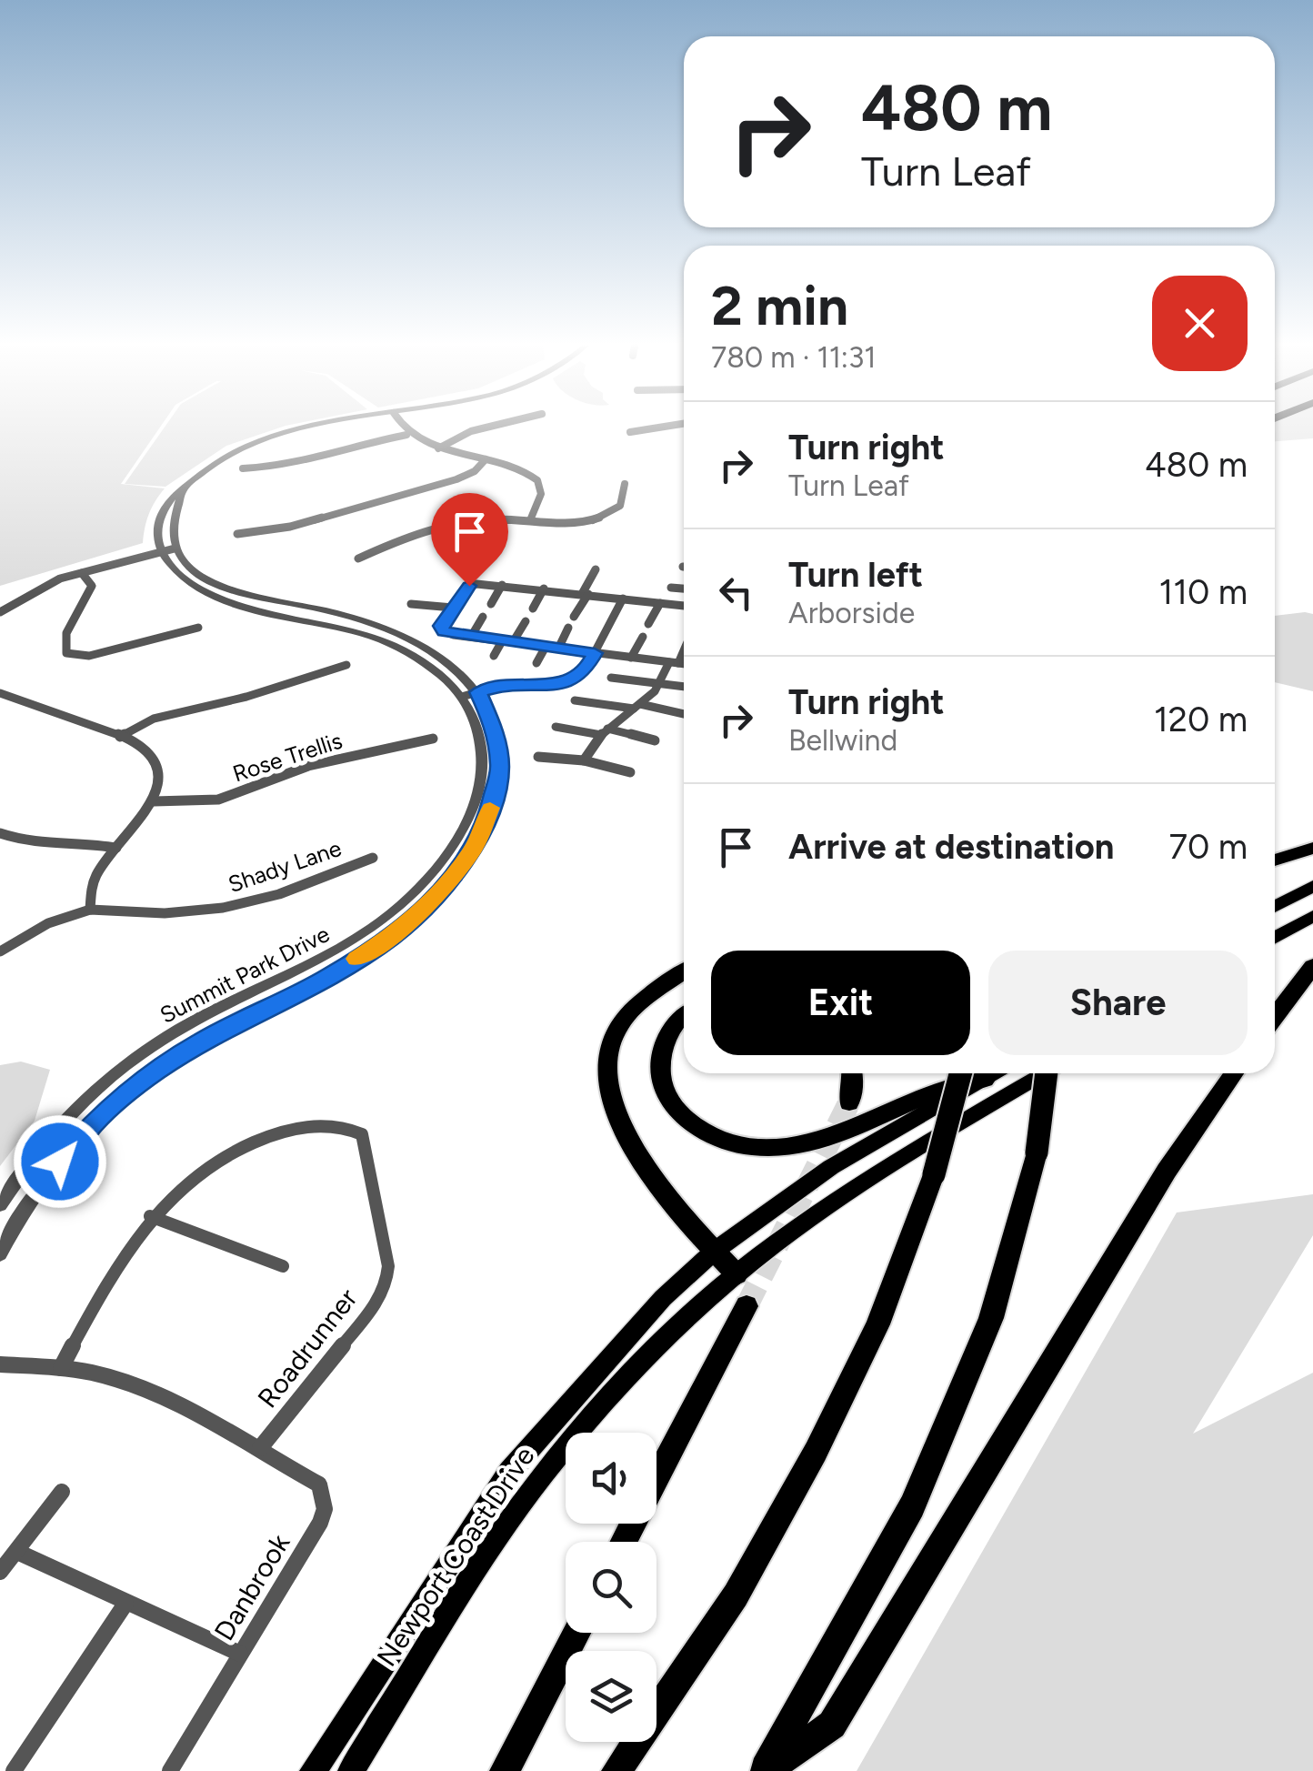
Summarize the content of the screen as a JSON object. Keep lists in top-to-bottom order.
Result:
{
  "streets": {
    "main road": ["Newport Coast Drive"],
    "street": [
      "Rose Trellis",
      "Shady Lane",
      "Summit Park Drive",
      "Roadrunner",
      "Danbrook"
    ]
  },
  "crossings": [
    ["Roadrunner", "Danbrook"]
  ],
  "page": {
    "turn": ["480 m", "Turn Leaf"],
    "heading": ["2 min", "780 m · 11:31"],
    "list": [
      {
        "name": "Turn right",
        "note": "Turn Leaf",
        "value": "480 m"
      },
      {
        "name": "Turn left",
        "note": "Arborside",
        "value": "110 m"
      },
      {
        "name": "Turn right",
        "note": "Bellwind",
        "value": "120 m"
      },
      {
        "name": "Arrive at destination",
        "value": "70 m"
      }
    ],
    "buttons": ["Exit", "Share"]
  }
}
